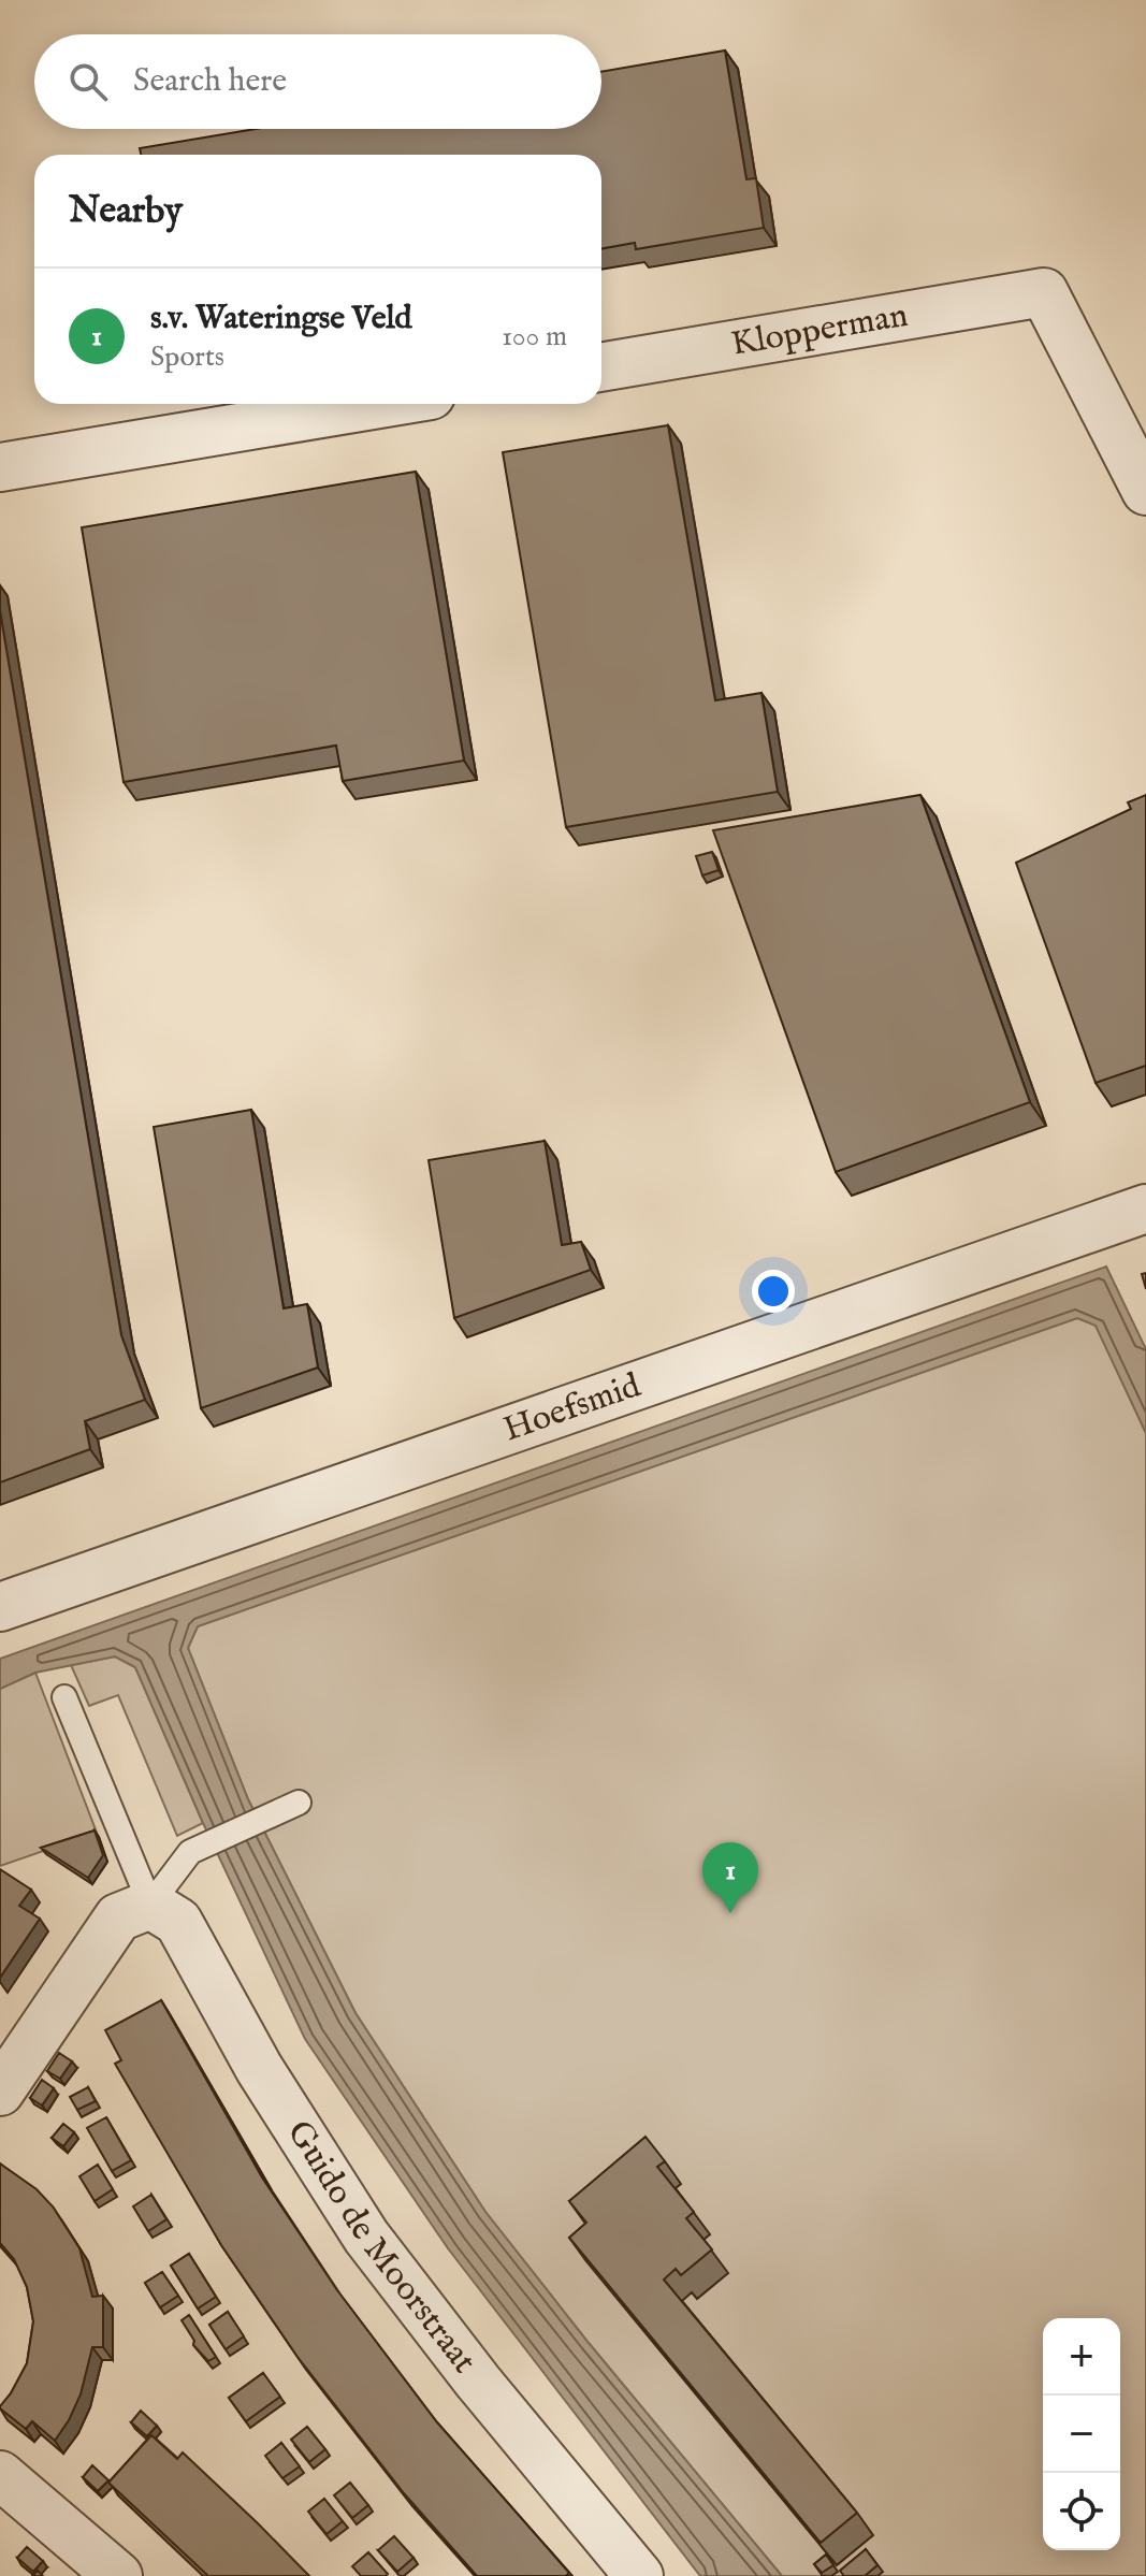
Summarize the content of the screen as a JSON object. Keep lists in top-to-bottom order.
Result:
{
  "streets": {
    "street": ["Klopperman", "Hoefsmid", "Guido de Moorstraat"]
  },
  "page": {
    "search": "Search here",
    "heading": "Nearby",
    "list": [
      {
        "mark": "1",
        "name": "s.v. Wateringse Veld",
        "note": "Sports",
        "value": "100 m"
      }
    ],
    "pins": "1",
    "map_buttons": ["+", "−"]
  }
}
